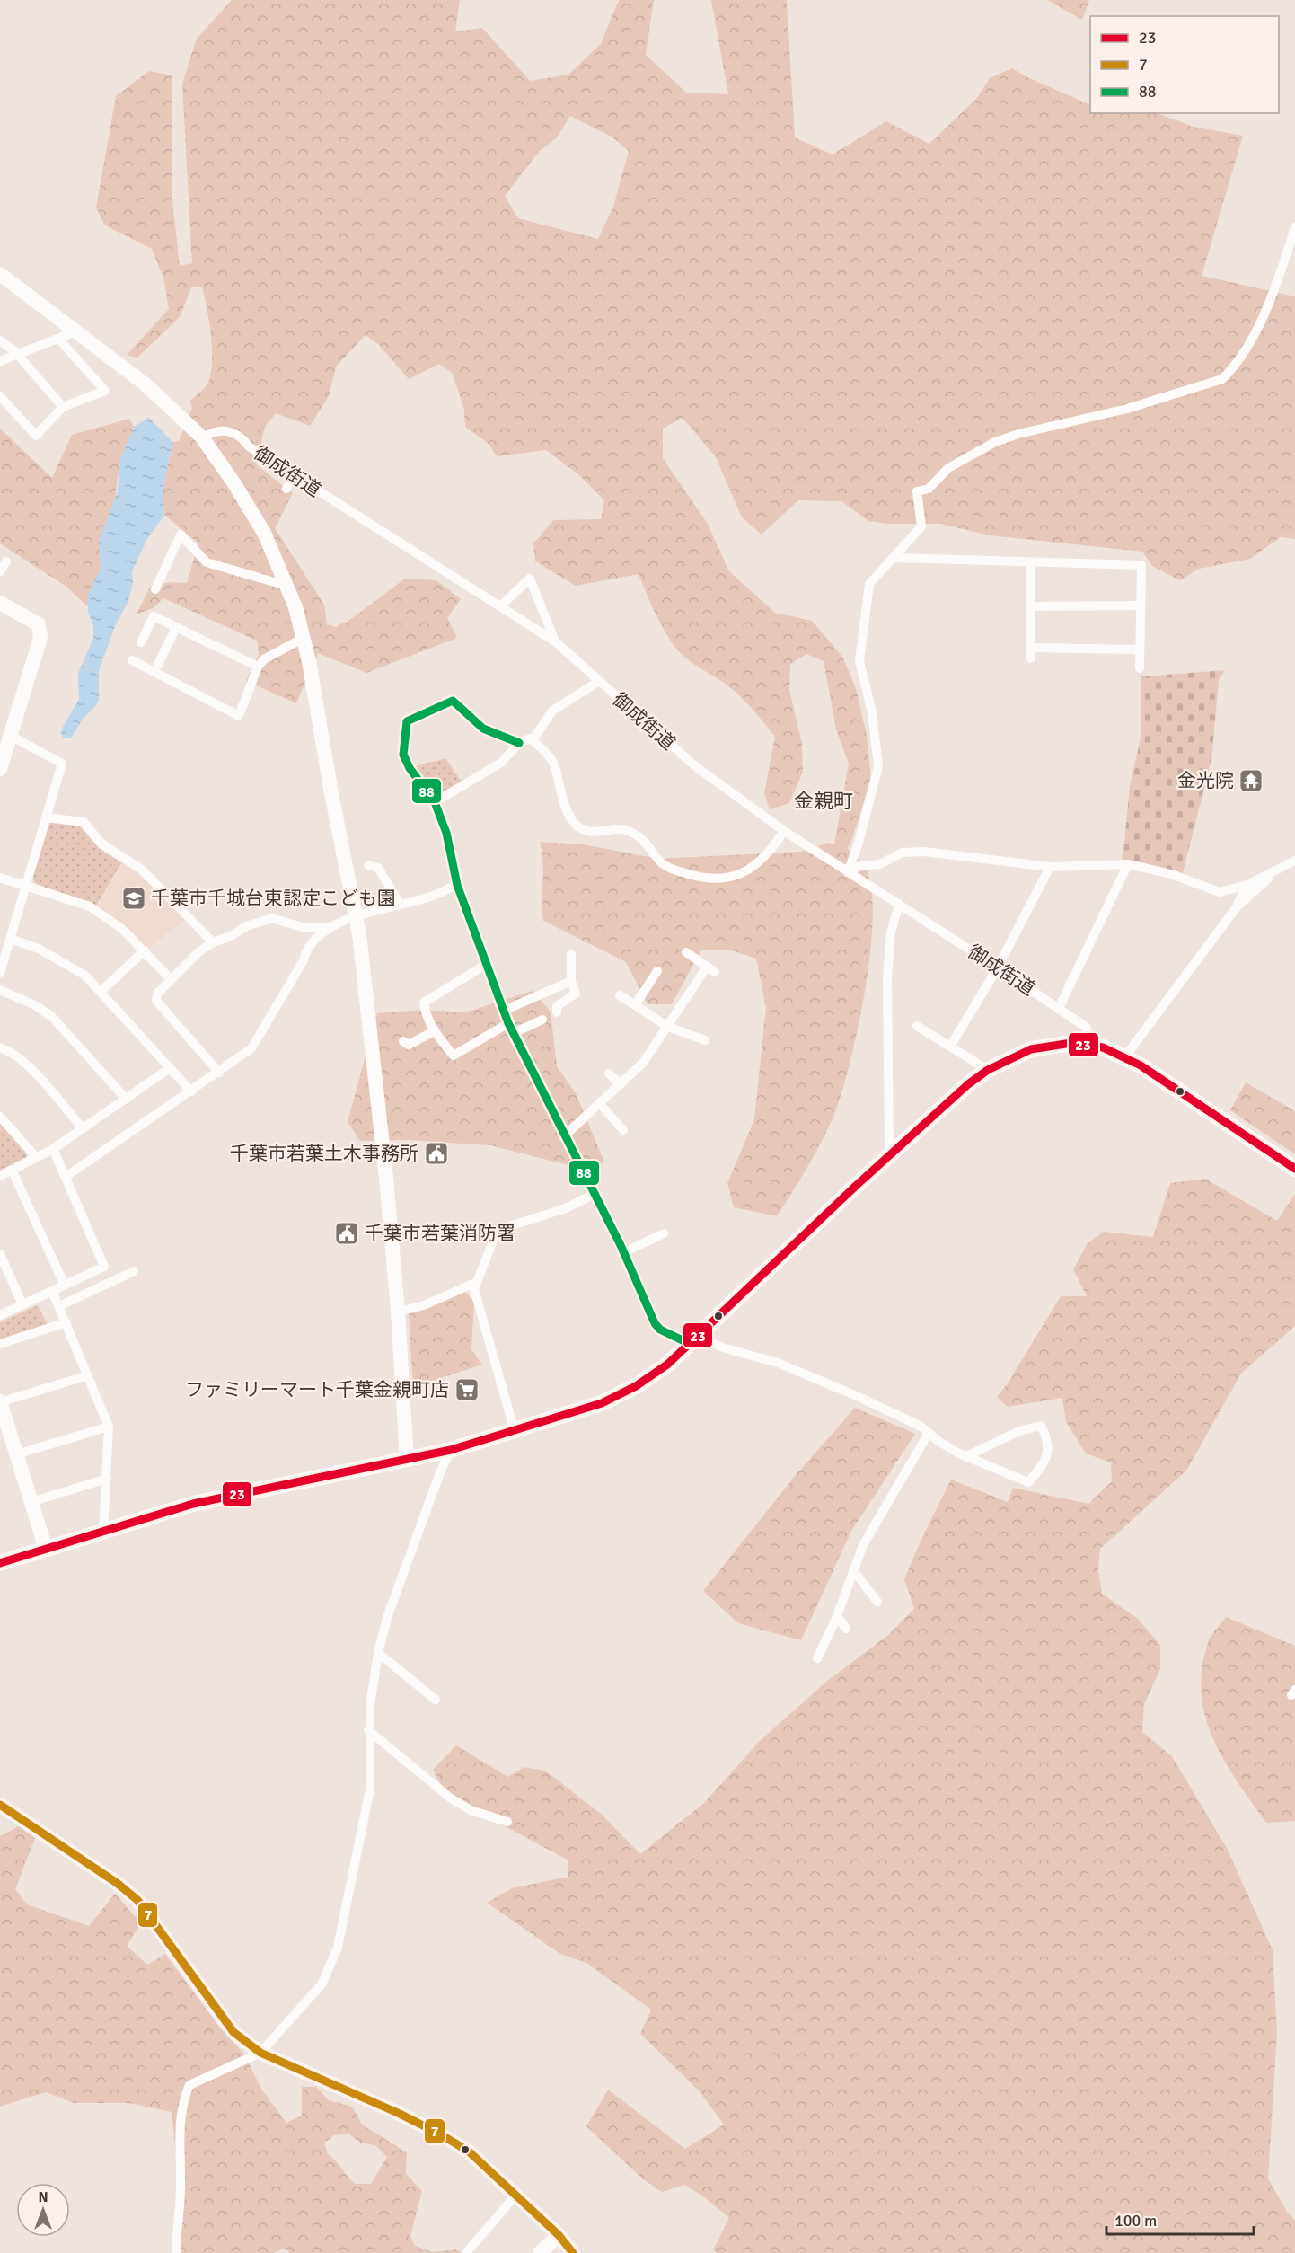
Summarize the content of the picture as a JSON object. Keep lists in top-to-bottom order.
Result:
{
  "streets": {
    "street": ["御成街道"]
  },
  "districts": ["金親町"],
  "places": {
    "temple": ["金光院"],
    "school or university": ["千葉市千城台東認定こども園"],
    "public building": ["千葉市若葉土木事務所", "千葉市若葉消防署"],
    "supermarket": ["ファミリーマート千葉金親町店"]
  },
  "lines": ["transit line 88", "transit line 23", "transit line 7"],
  "legend": ["23", "7", "88"],
  "scale_bar": "100 m",
  "north": "top"
}
